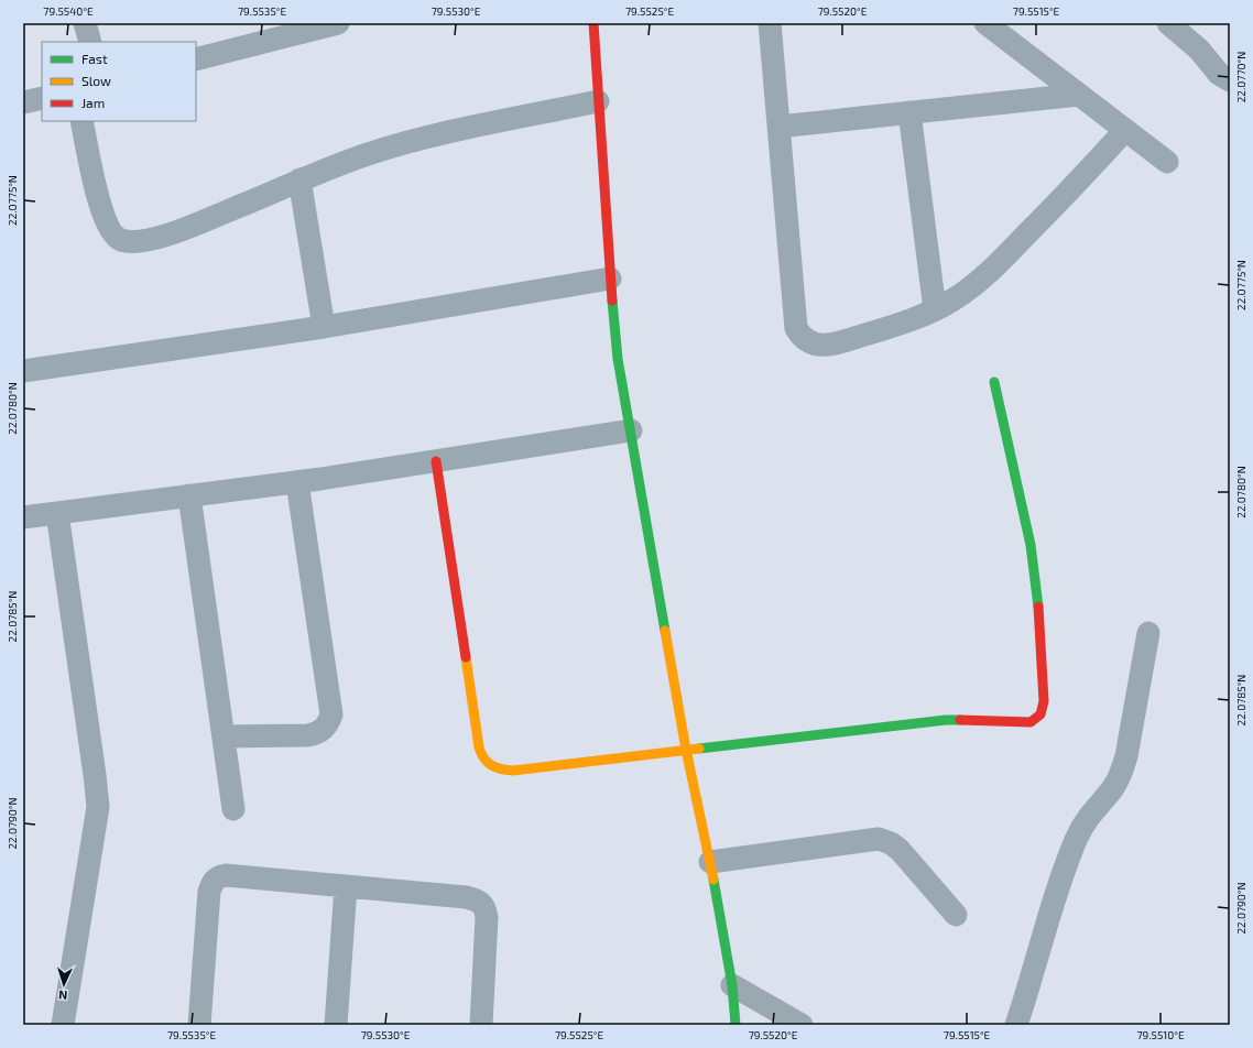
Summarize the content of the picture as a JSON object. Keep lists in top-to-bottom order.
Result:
{
  "legend": ["Fast", "Slow", "Jam"],
  "north": "bottom",
  "coordinates": [
    "79.5540°E",
    "79.5535°E",
    "79.5530°E",
    "79.5525°E",
    "79.5520°E",
    "79.5515°E",
    "22.0770°N",
    "22.0775°N",
    "22.0780°N",
    "22.0785°N",
    "22.0790°N",
    "79.5510°E"
  ]
}
